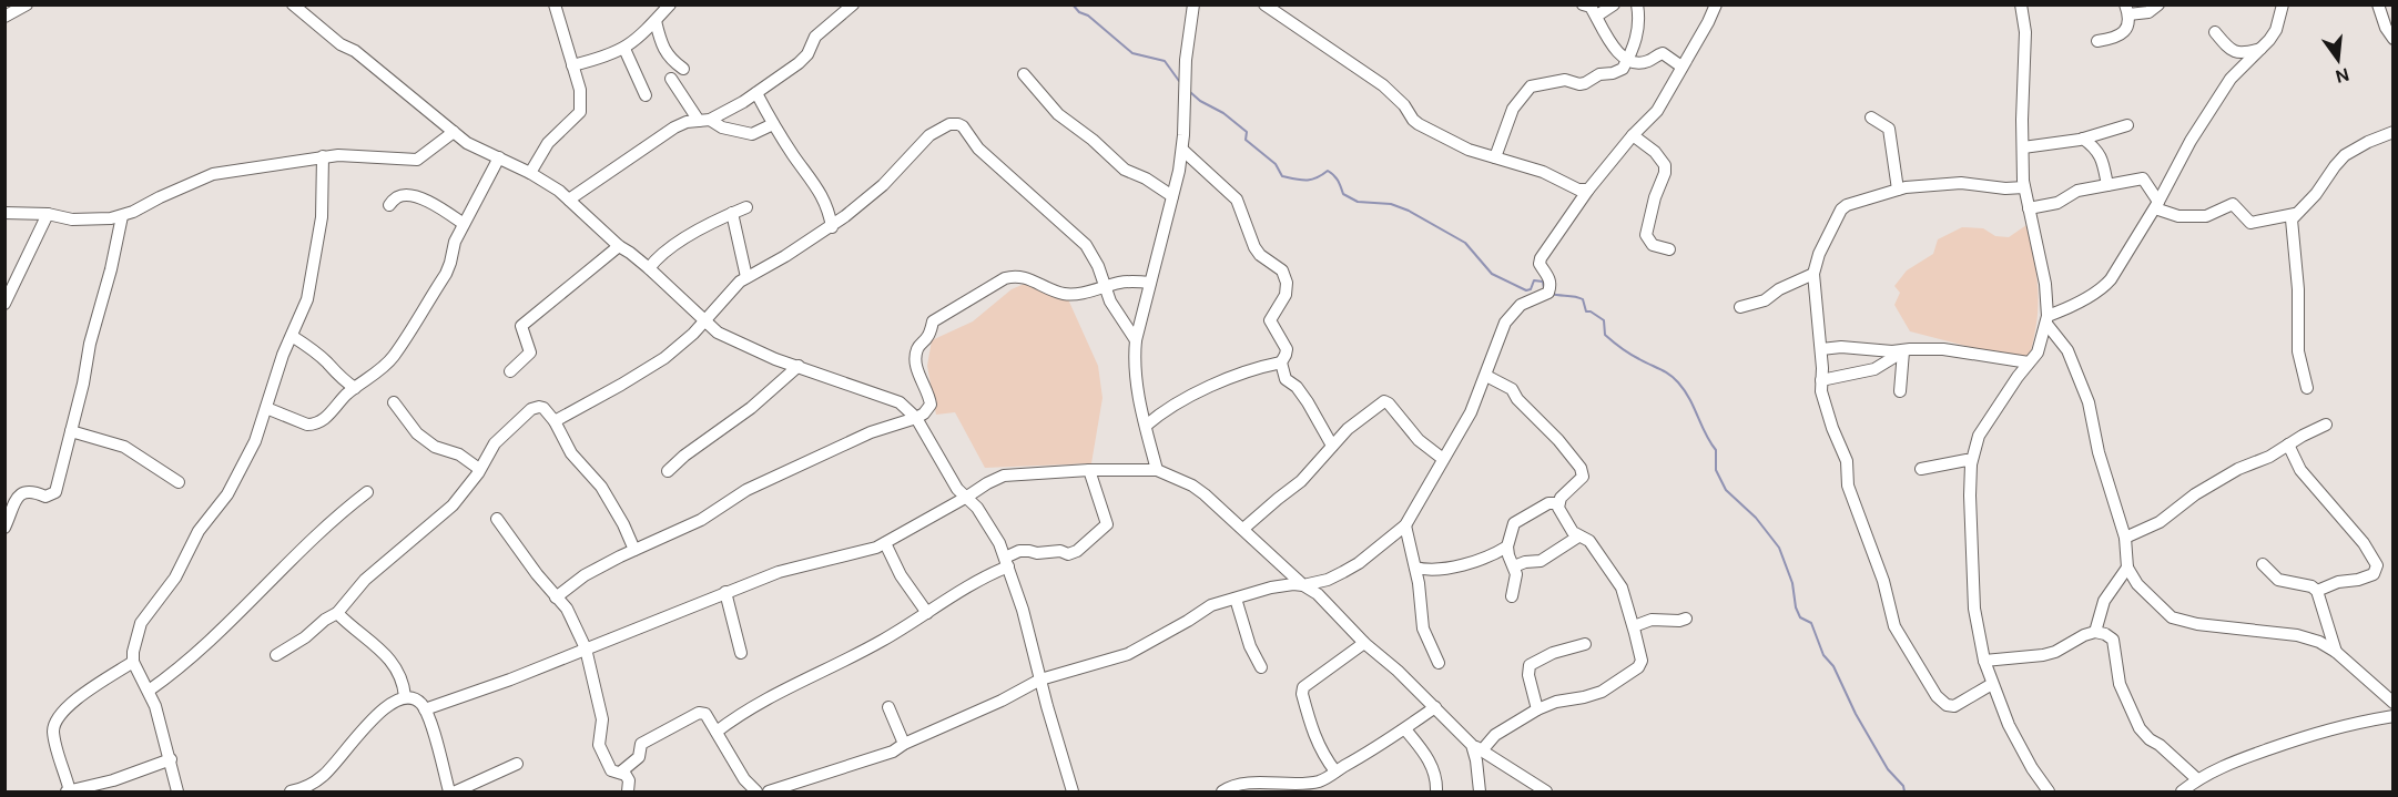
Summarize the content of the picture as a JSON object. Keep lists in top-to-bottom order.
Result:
{
  "north": "bottom"
}
